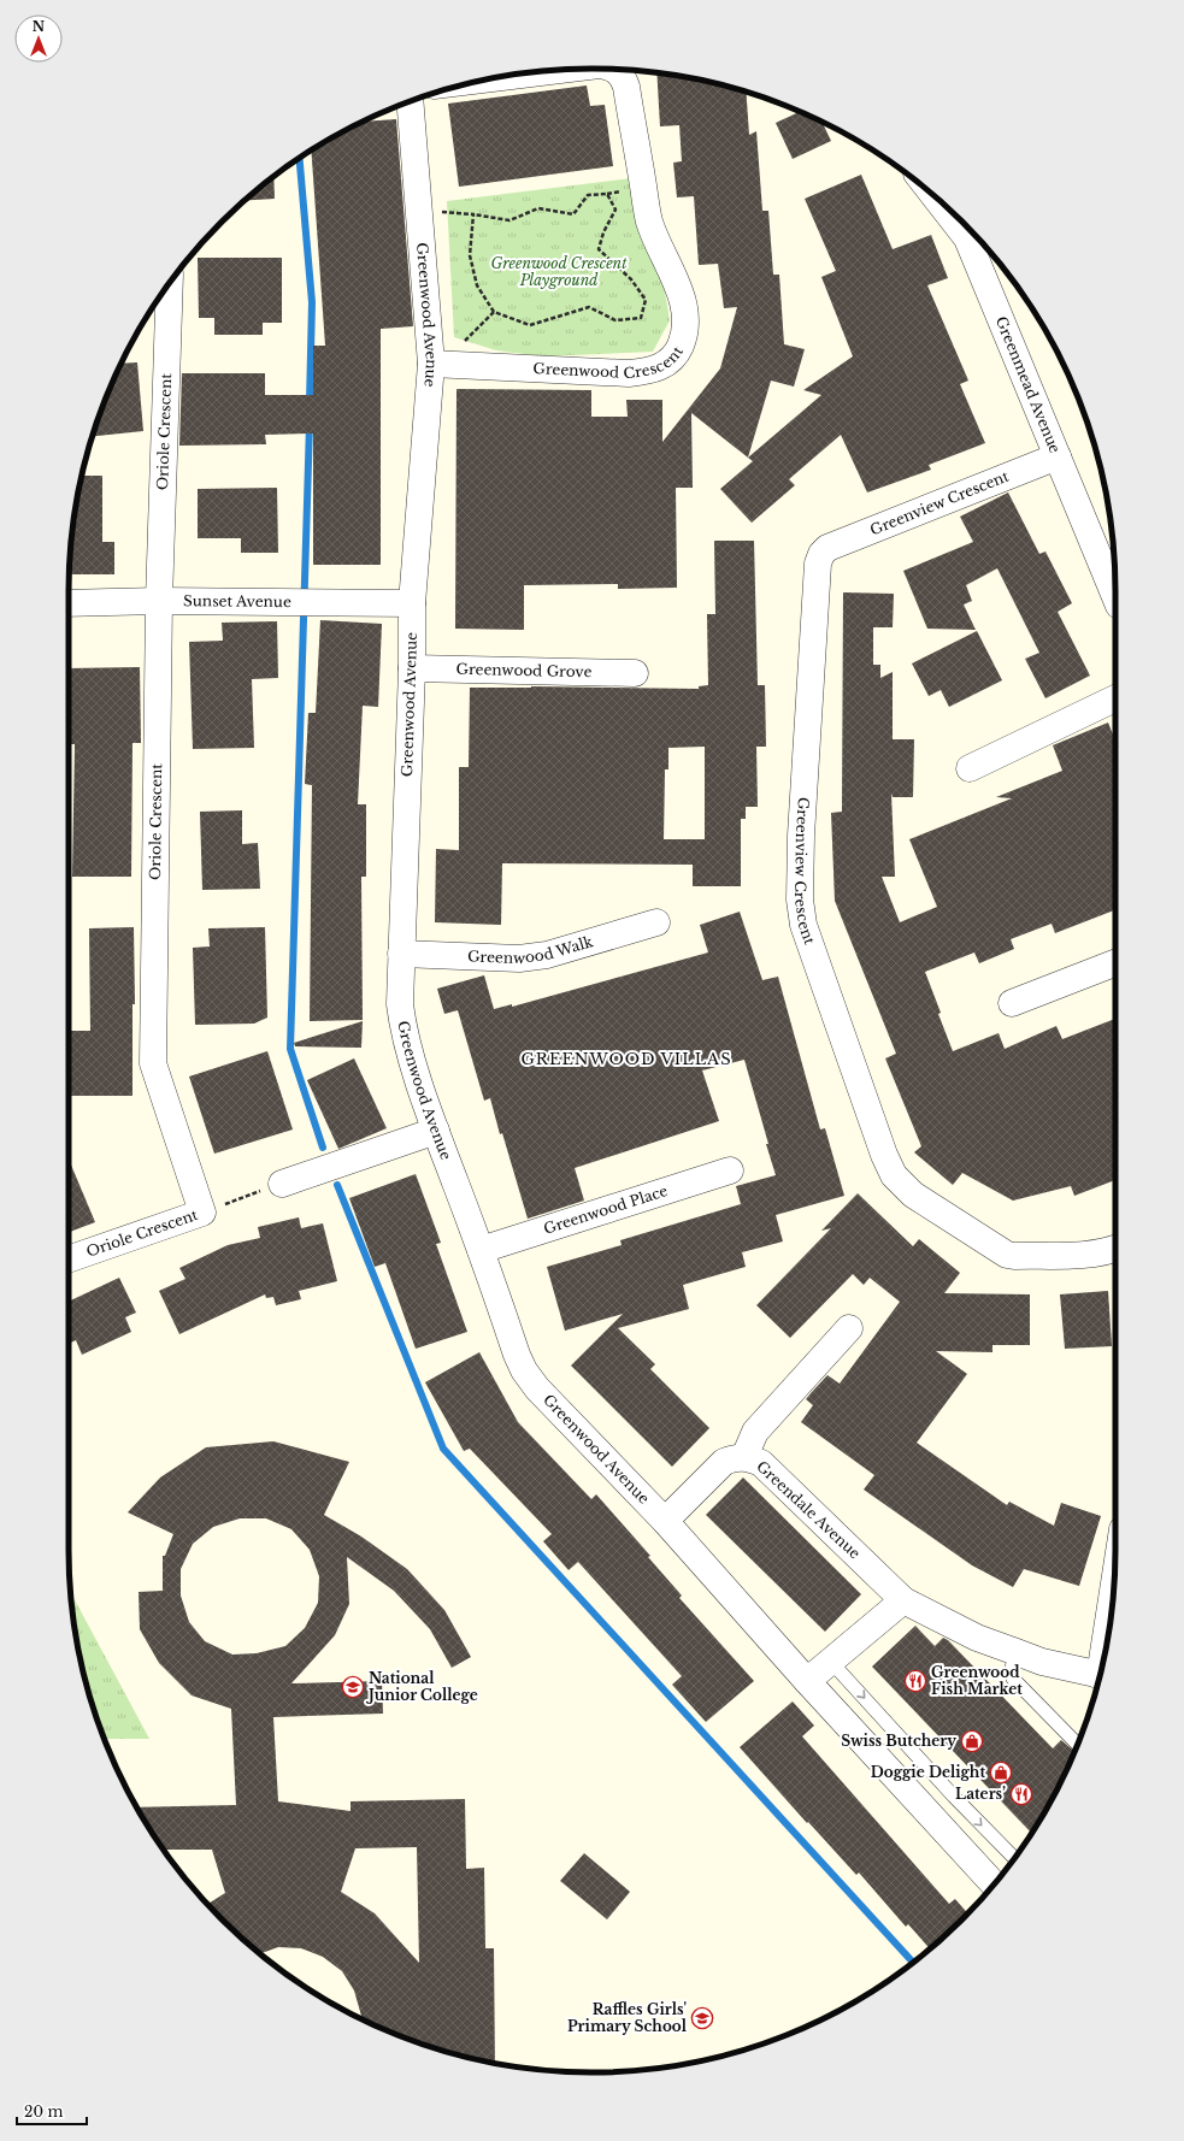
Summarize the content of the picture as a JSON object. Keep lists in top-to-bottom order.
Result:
{
  "streets": {
    "street": [
      "Greenwood Avenue",
      "Greenwood Crescent",
      "Greenmead Avenue",
      "Oriole Crescent",
      "Greenview Crescent",
      "Sunset Avenue",
      "Greenwood Grove",
      "Greenwood Walk",
      "Greenwood Place",
      "Greendale Avenue"
    ]
  },
  "crossings": [
    ["Greenwood Avenue", "Greenwood Crescent"],
    ["Greenwood Avenue", "Sunset Avenue"],
    ["Greenwood Avenue", "Greenwood Grove"],
    ["Greenwood Avenue", "Greenwood Walk"],
    ["Greenwood Avenue", "Greenwood Place"],
    ["Greenwood Avenue", "Greendale Avenue"],
    ["Greenmead Avenue", "Greenview Crescent"],
    ["Oriole Crescent", "Sunset Avenue"]
  ],
  "districts": ["GREENWOOD VILLAS"],
  "parks": ["Greenwood Crescent Playground"],
  "places": {
    "restaurant": ["Greenwood Fish Market", "Laters’"],
    "school or university": ["National Junior College", "Raffles Girls' Primary School"],
    "shop": ["Swiss Butchery", "Doggie Delight"]
  },
  "scale_bar": "20 m",
  "north": "top"
}
